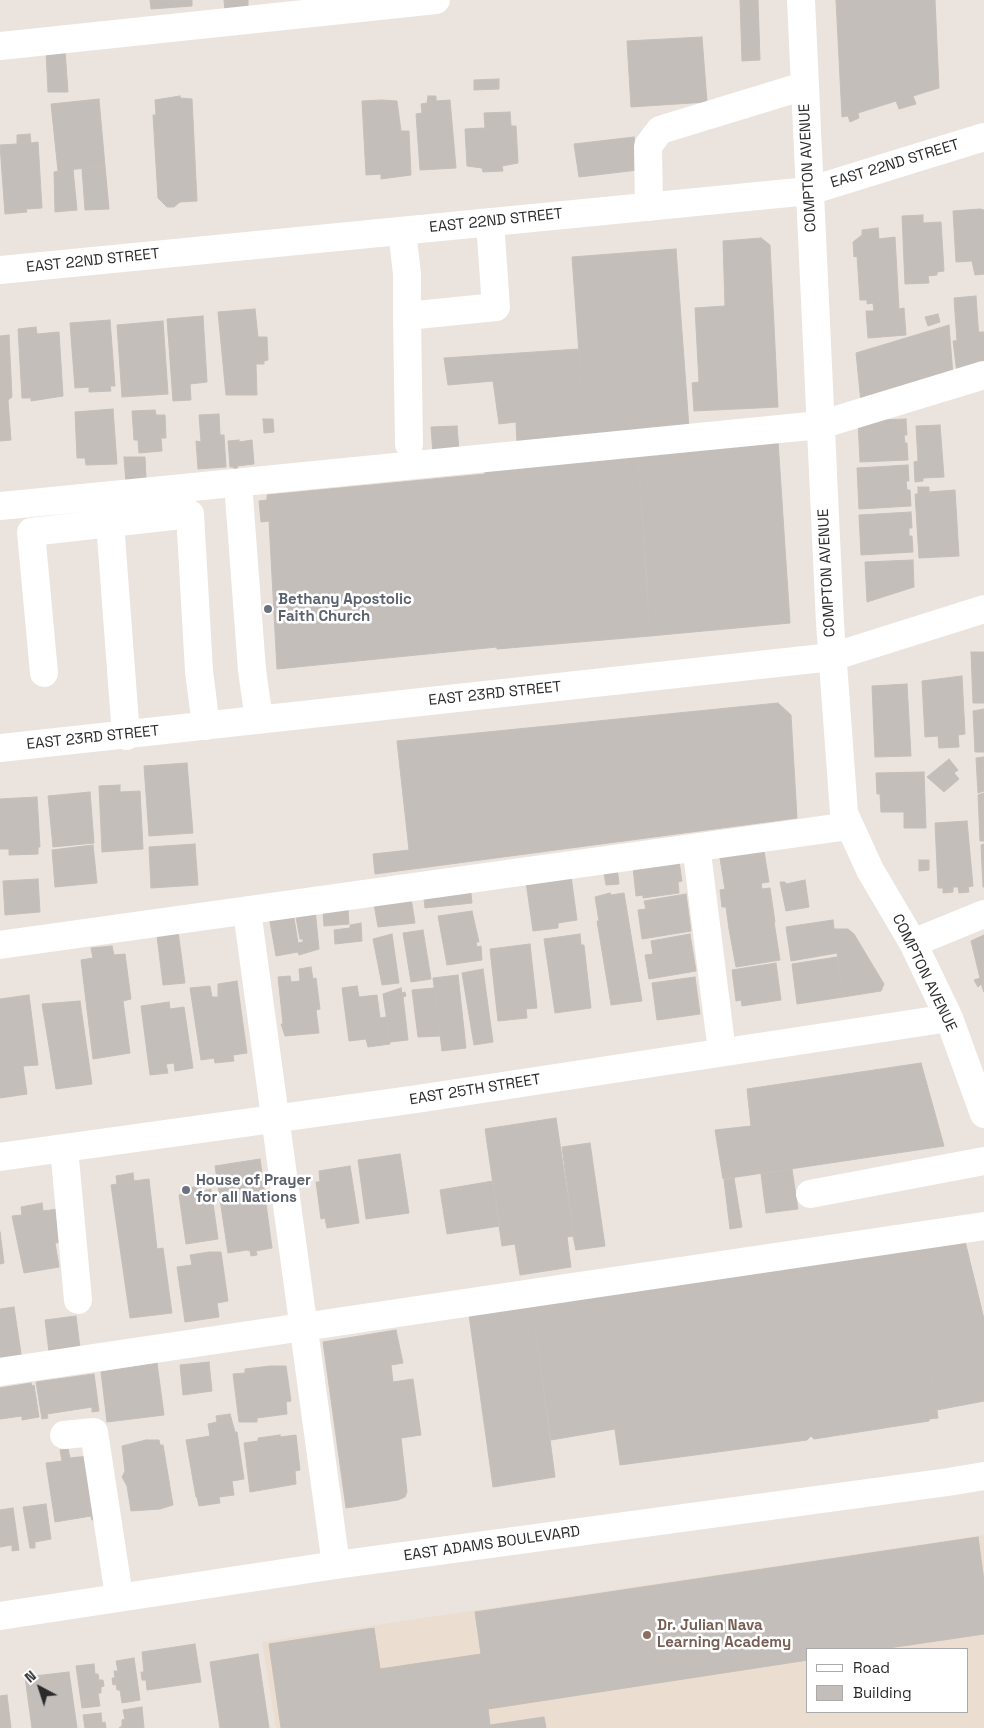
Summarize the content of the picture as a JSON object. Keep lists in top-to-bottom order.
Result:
{
  "streets": {
    "street": [
      "EAST 22ND STREET",
      "COMPTON AVENUE",
      "EAST 23RD STREET",
      "EAST 25TH STREET",
      "EAST ADAMS BOULEVARD"
    ]
  },
  "crossings": [
    ["EAST 22ND STREET", "COMPTON AVENUE"],
    ["COMPTON AVENUE", "EAST 23RD STREET"],
    ["COMPTON AVENUE", "EAST 25TH STREET"]
  ],
  "places": ["Bethany Apostolic Faith Church", "House of Prayer for all Nations", "Dr. Julian Nava Learning Academy"],
  "legend": ["Road", "Building"],
  "north": "top left"
}
